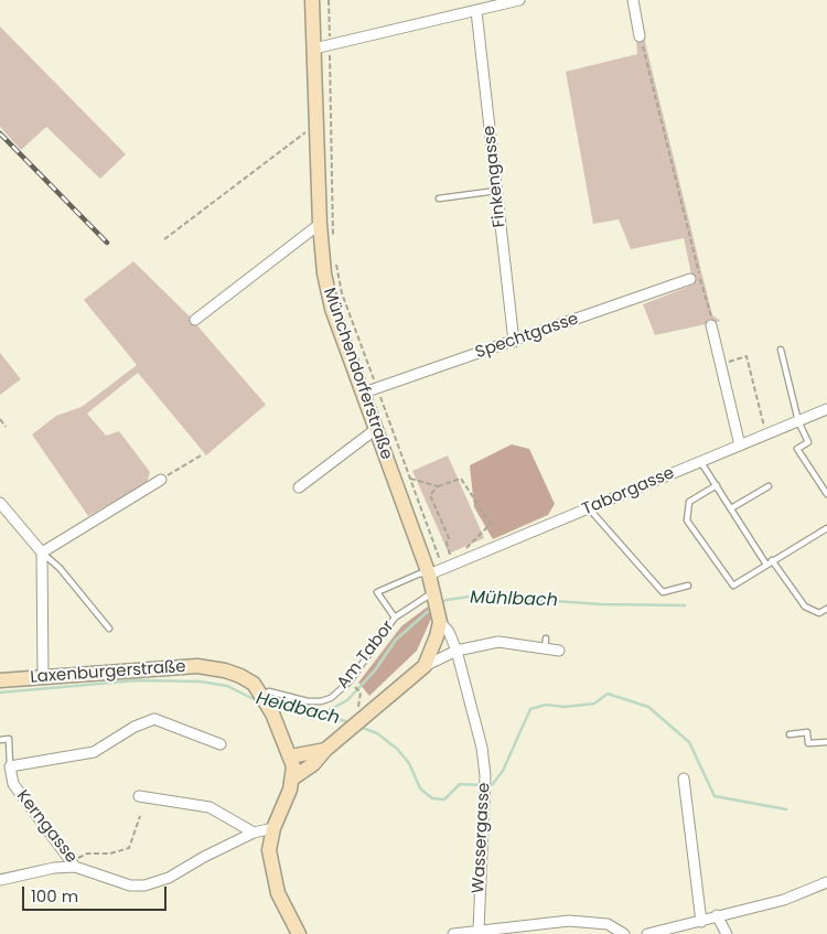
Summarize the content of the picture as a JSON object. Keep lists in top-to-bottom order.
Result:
{
  "streets": {
    "street": [
      "Finkengasse",
      "Spechtgasse",
      "Münchendorferstraße",
      "Taborgasse",
      "Laxenburgerstraße",
      "Kerngasse",
      "Wassergasse"
    ],
    "lane": ["Am Tabor"]
  },
  "crossings": [
    ["Finkengasse", "Spechtgasse"],
    ["Spechtgasse", "Münchendorferstraße"],
    ["Münchendorferstraße", "Taborgasse"],
    ["Münchendorferstraße", "Am Tabor"],
    ["Münchendorferstraße", "Wassergasse"],
    ["Am Tabor", "Laxenburgerstraße"],
    ["Am Tabor", "Wassergasse"],
    ["Laxenburgerstraße", "Kerngasse"]
  ],
  "water": ["Mühlbach", "Heidbach"],
  "scale_bar": "100 m"
}
